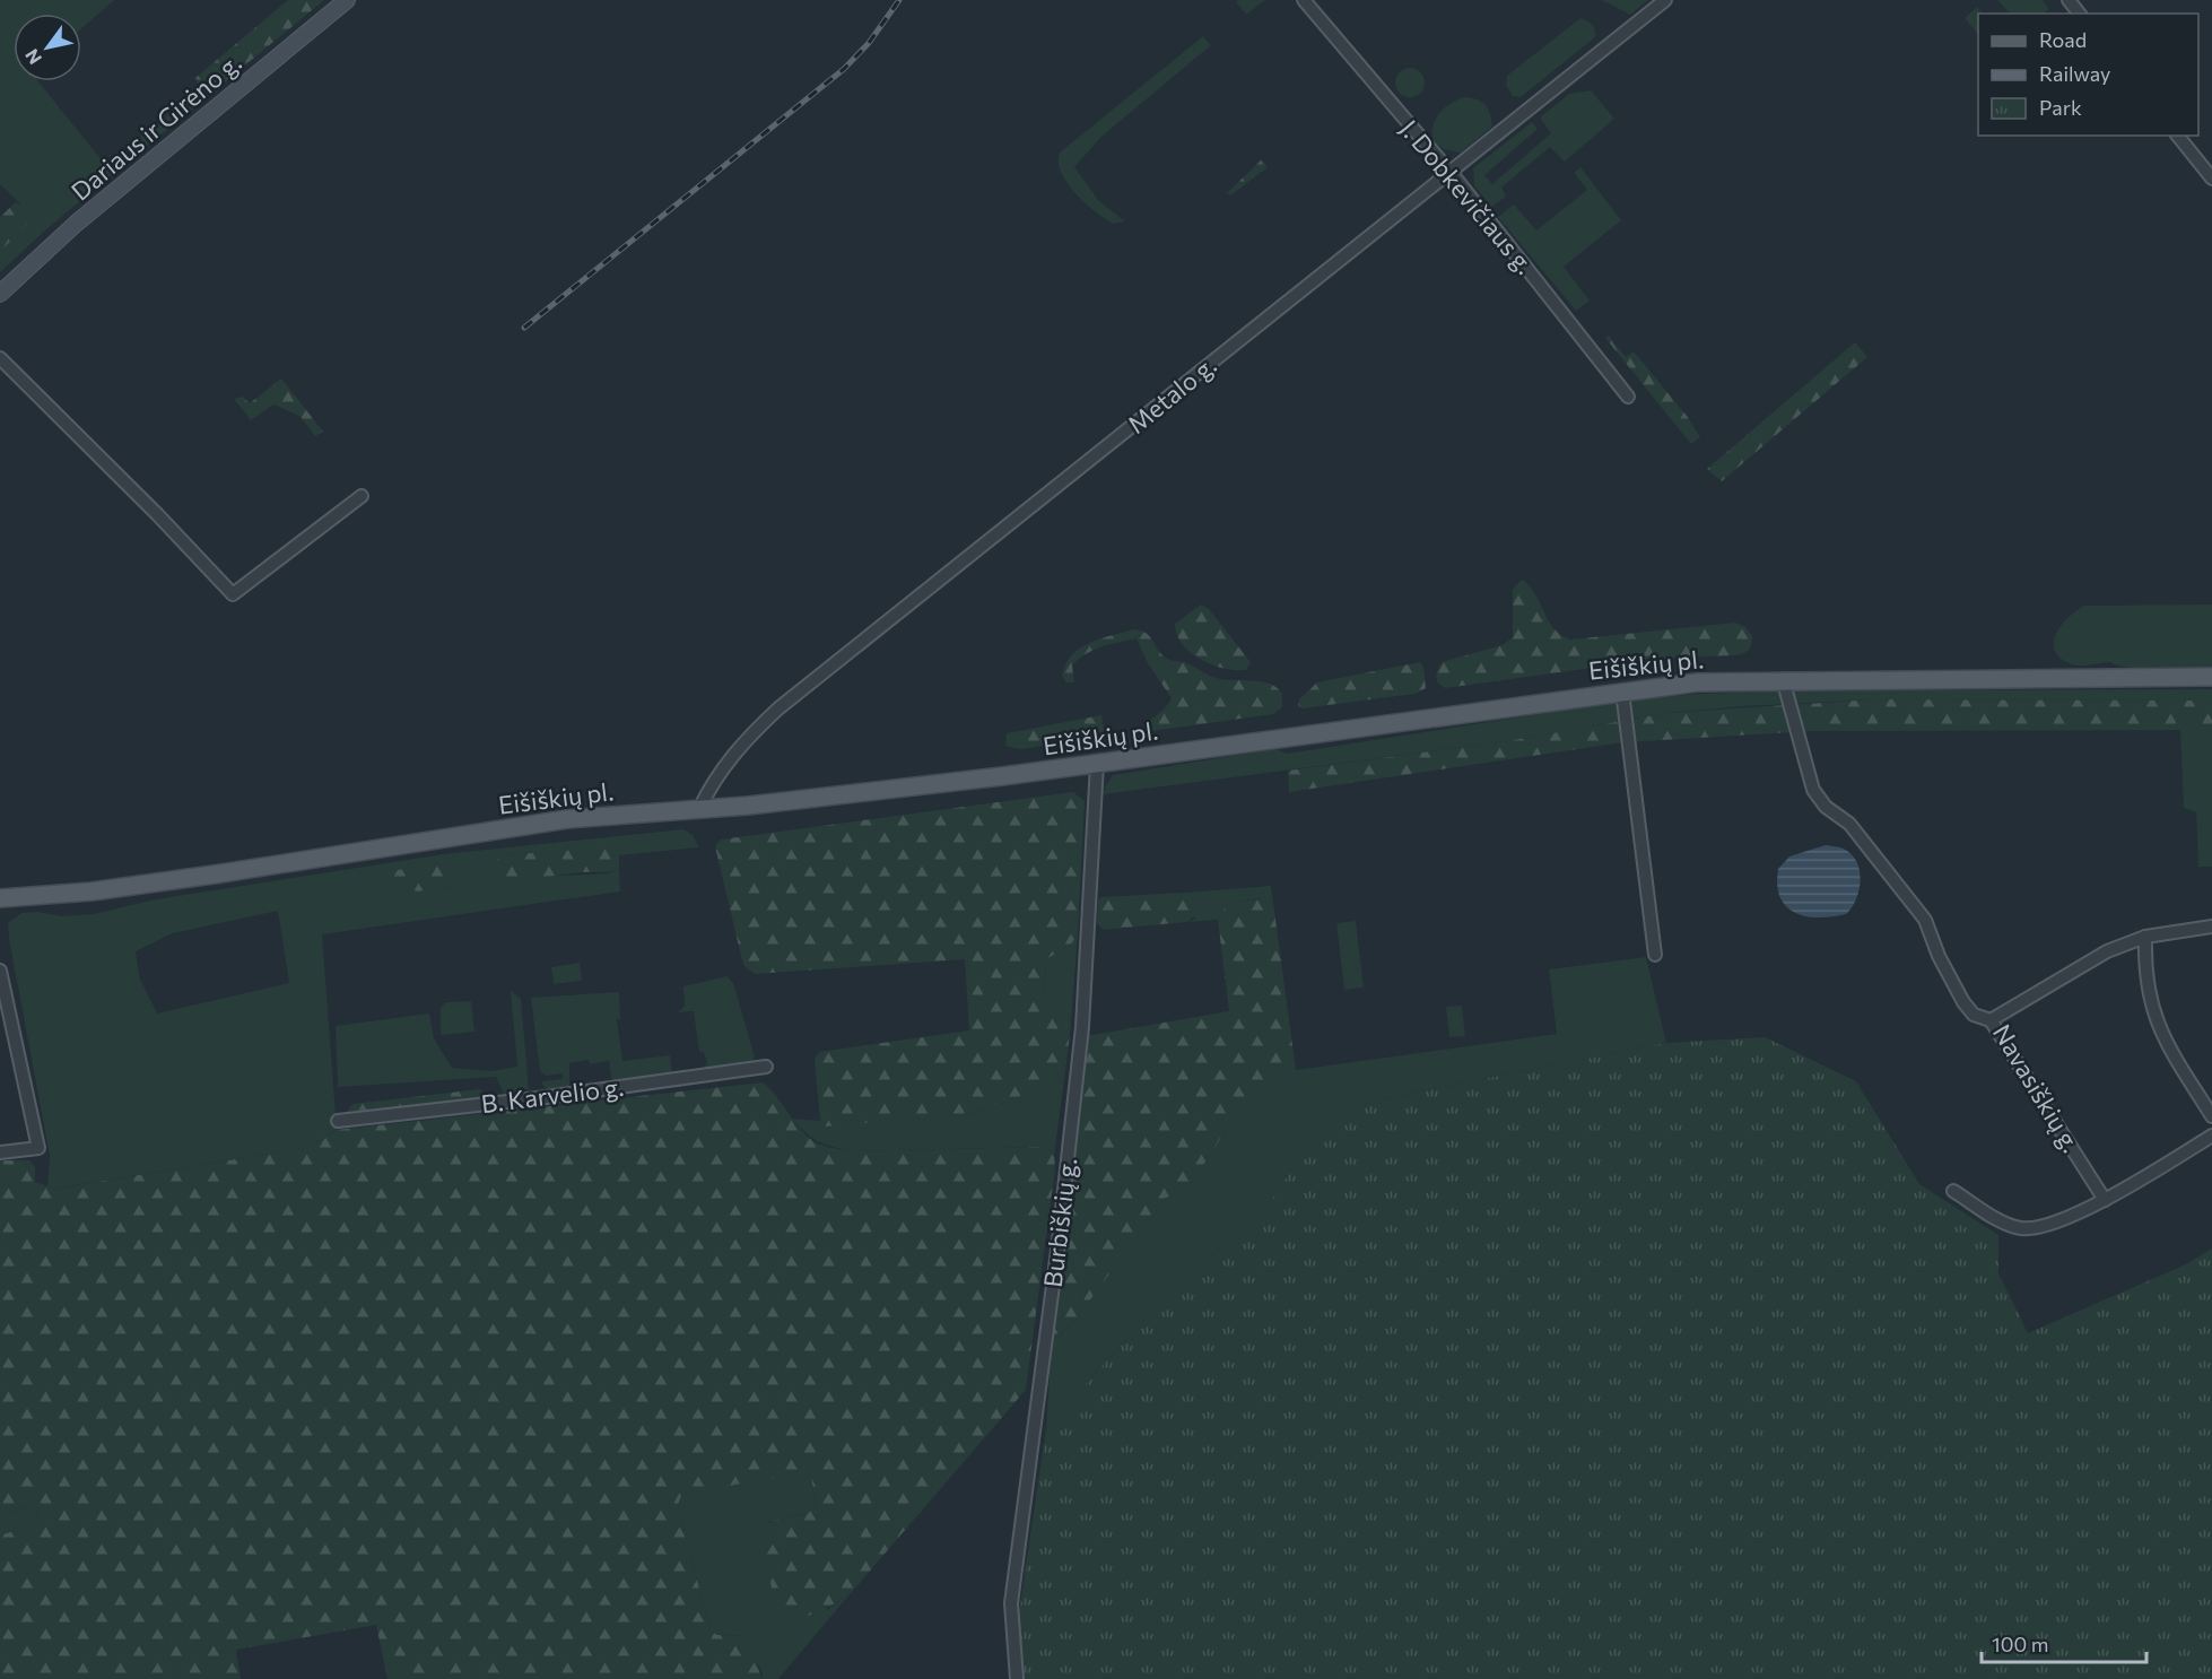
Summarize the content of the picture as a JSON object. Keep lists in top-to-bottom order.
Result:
{
  "streets": {
    "main road": ["Dariaus ir Girėno g.", "Eišiškių pl."],
    "street": [
      "J. Dobkevičiaus g.",
      "Metalo g.",
      "Navasiškių g.",
      "B. Karvelio g.",
      "Burbiškių g."
    ]
  },
  "crossings": [
    ["J. Dobkevičiaus g.", "Metalo g."],
    ["Metalo g.", "Eišiškių pl."],
    ["Eišiškių pl.", "Burbiškių g."]
  ],
  "legend": ["Road", "Railway", "Park"],
  "scale_bar": "100 m",
  "north": "bottom left"
}
